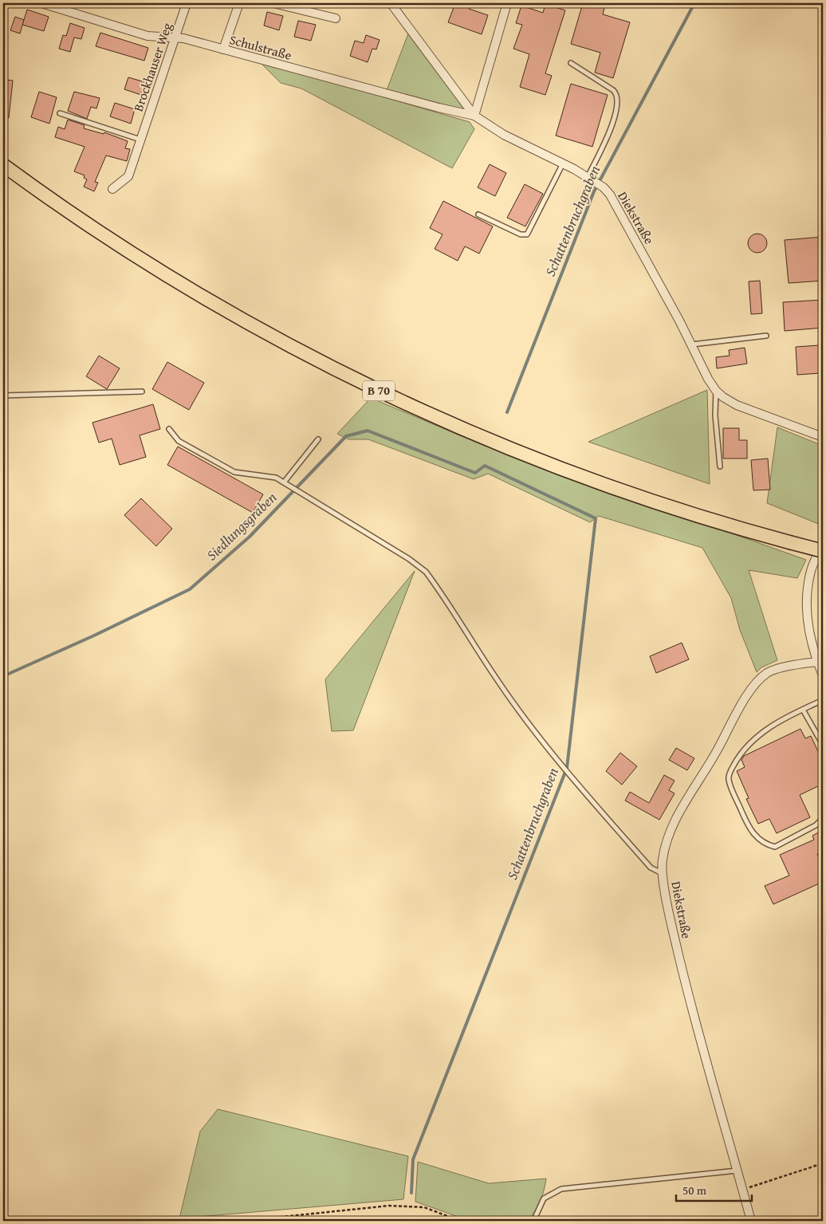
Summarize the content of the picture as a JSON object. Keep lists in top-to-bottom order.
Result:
{
  "streets": {
    "main road": ["B 70"],
    "street": ["Schulstraße", "Brockhauser Weg", "Diekstraße"]
  },
  "crossings": [
    ["Schulstraße", "Brockhauser Weg"],
    ["Schulstraße", "Diekstraße"]
  ],
  "water": ["Schattenbruchgraben", "Siedlungsgraben"],
  "scale_bar": "50 m"
}
